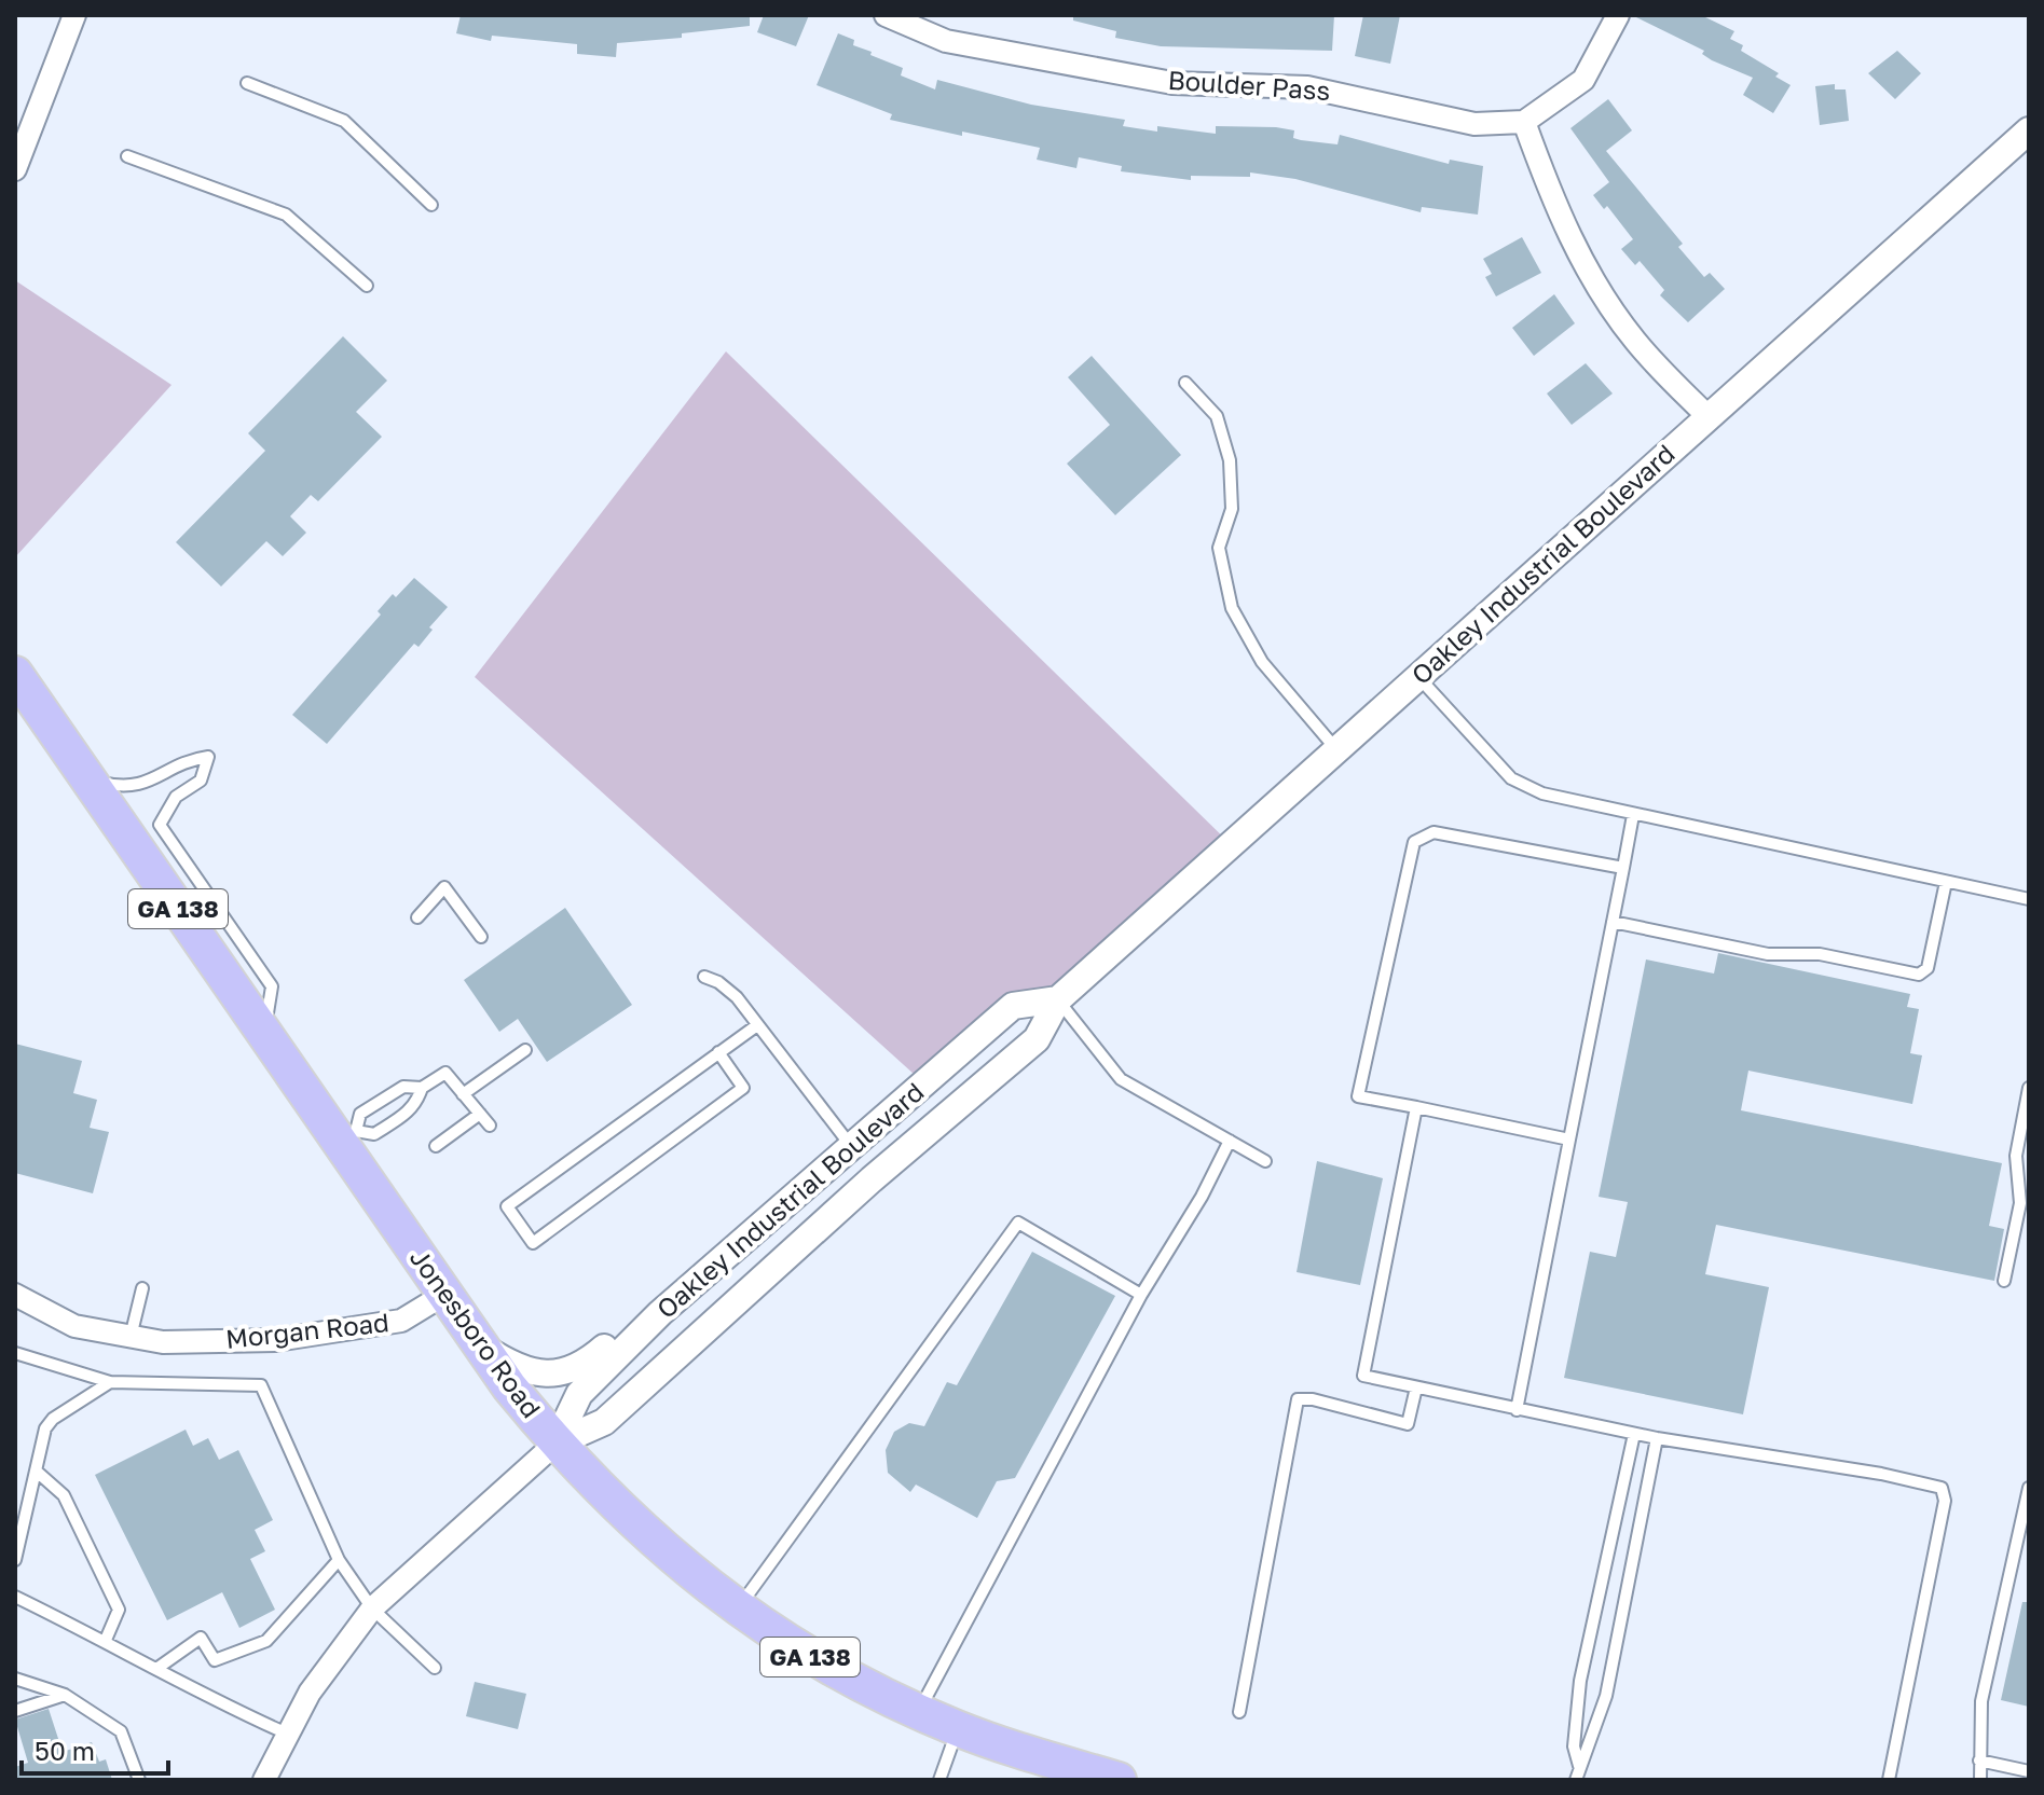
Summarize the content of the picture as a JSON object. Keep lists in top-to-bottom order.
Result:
{
  "streets": {
    "highway": ["GA 138", "Jonesboro Road"],
    "street": ["Boulder Pass", "Oakley Industrial Boulevard", "Morgan Road"]
  },
  "crossings": [
    ["Oakley Industrial Boulevard", "Jonesboro Road"],
    ["Morgan Road", "Jonesboro Road"]
  ],
  "scale_bar": "50 m"
}
